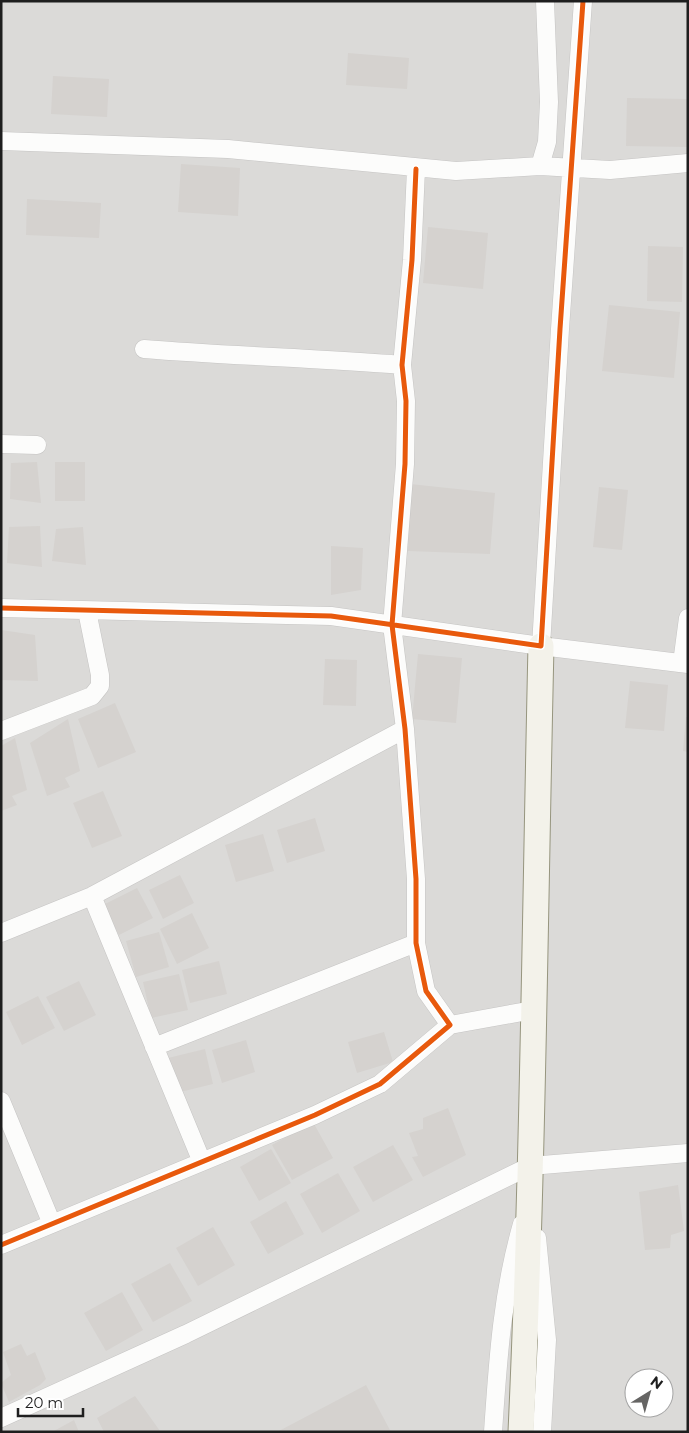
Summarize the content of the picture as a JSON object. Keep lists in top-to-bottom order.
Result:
{
  "scale_bar": "20 m",
  "north": "top right"
}
